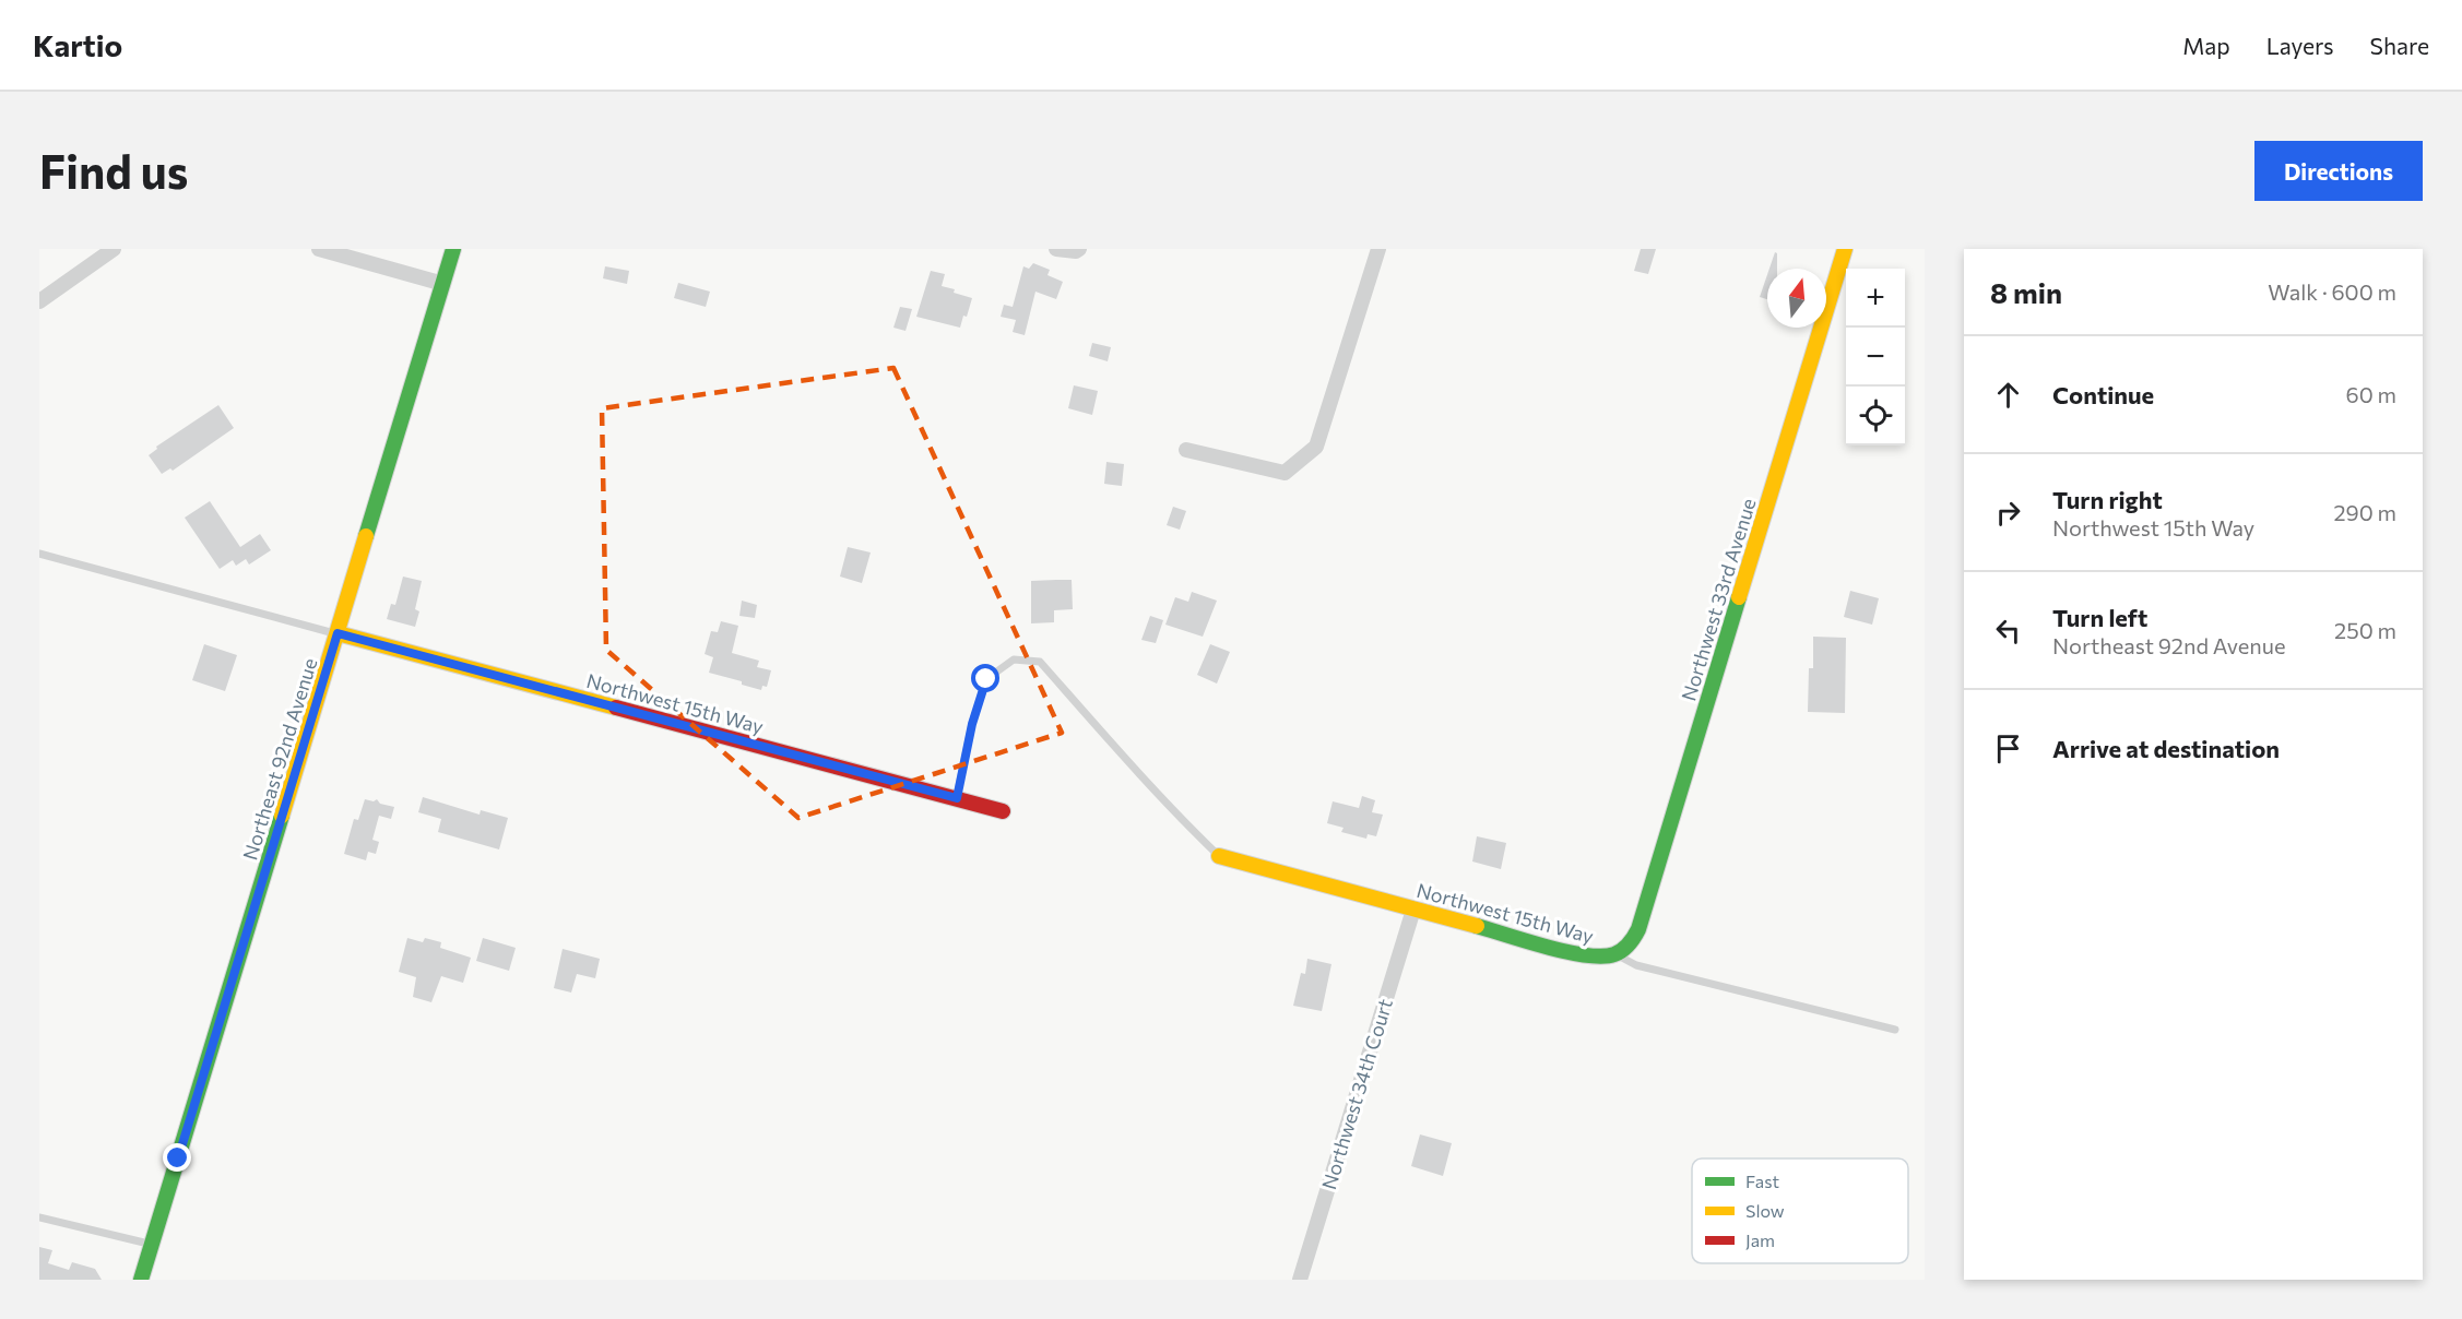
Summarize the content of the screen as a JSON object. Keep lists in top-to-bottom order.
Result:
{
  "streets": {
    "street": [
      "Northwest 33rd Avenue",
      "Northwest 15th Way",
      "Northeast 92nd Avenue",
      "Northwest 34th Court"
    ]
  },
  "crossings": [
    ["Northwest 33rd Avenue", "Northwest 15th Way"],
    ["Northwest 15th Way", "Northeast 92nd Avenue"],
    ["Northwest 15th Way", "Northwest 34th Court"]
  ],
  "legend": ["Fast", "Slow", "Jam"],
  "north": "top",
  "page": {
    "header": "Kartio",
    "nav": ["Map", "Layers", "Share"],
    "buttons": "Directions",
    "title": "Find us",
    "heading": ["8 min", "Walk · 600 m"],
    "map_buttons": ["+", "−"],
    "list": [
      ["Continue", "60 m"],
      ["Turn right", "Northwest 15th Way", "290 m"],
      ["Turn left", "Northeast 92nd Avenue", "250 m"],
      "Arrive at destination"
    ]
  }
}
